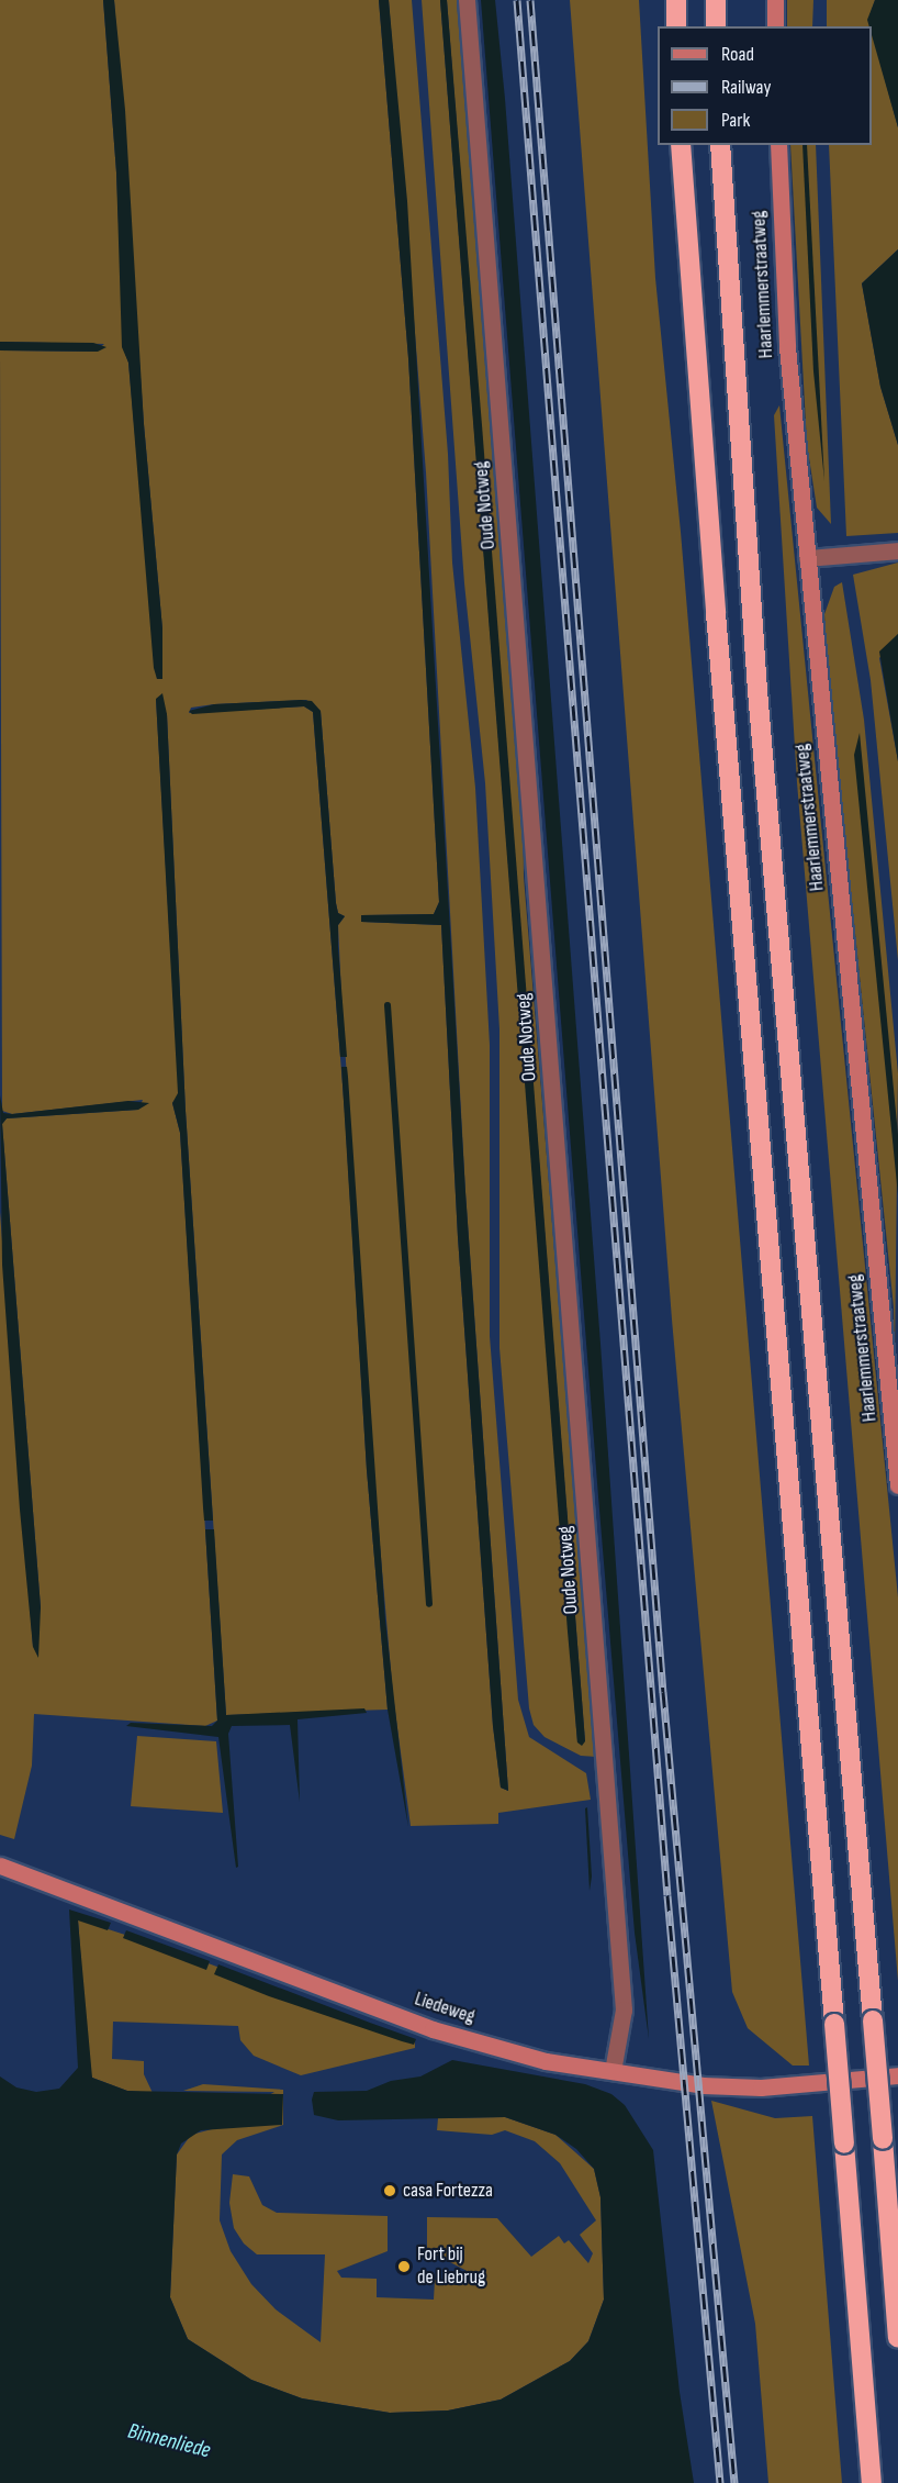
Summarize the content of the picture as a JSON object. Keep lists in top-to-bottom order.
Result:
{
  "streets": {
    "main road": ["Haarlemmerstraatweg", "Liedeweg"],
    "street": ["Oude Notweg"]
  },
  "crossings": [
    ["Oude Notweg", "Liedeweg"]
  ],
  "water": ["Binnenliede"],
  "places": ["casa Fortezza", "Fort bij de Liebrug"],
  "legend": ["Road", "Railway", "Park"]
}
